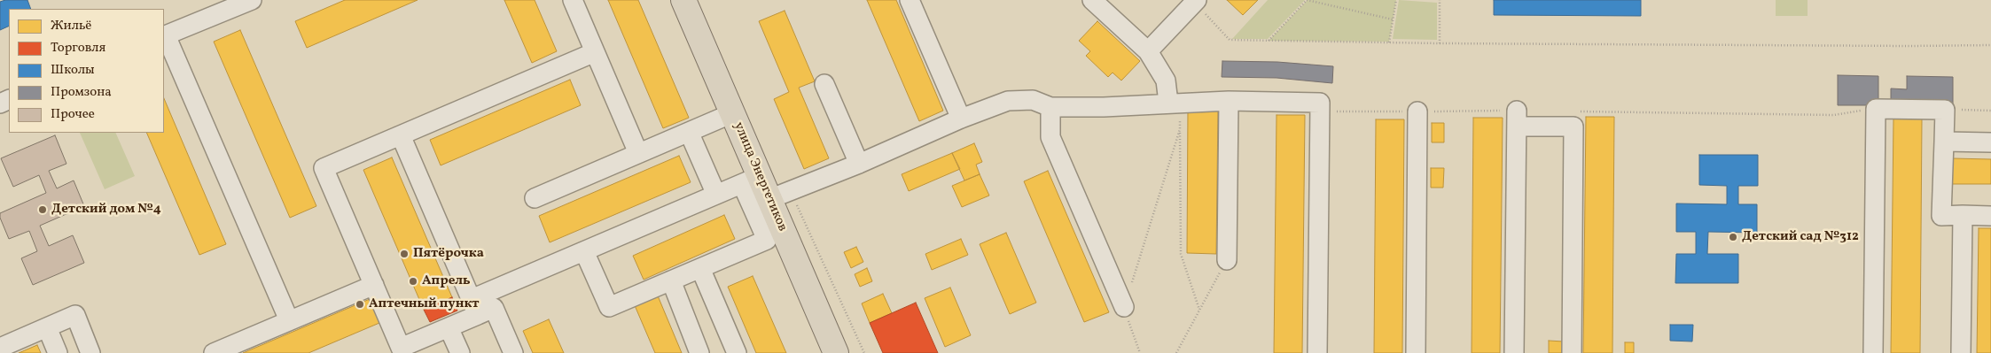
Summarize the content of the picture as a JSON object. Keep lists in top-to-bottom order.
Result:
{
  "streets": {
    "main road": ["улица Энергетиков"]
  },
  "places": [
    "Детский дом №4",
    "Детский сад №312",
    "Пятёрочка",
    "Апрель",
    "Аптечный пункт"
  ],
  "legend": [
    "Жильё",
    "Торговля",
    "Школы",
    "Промзона",
    "Прочее"
  ]
}
